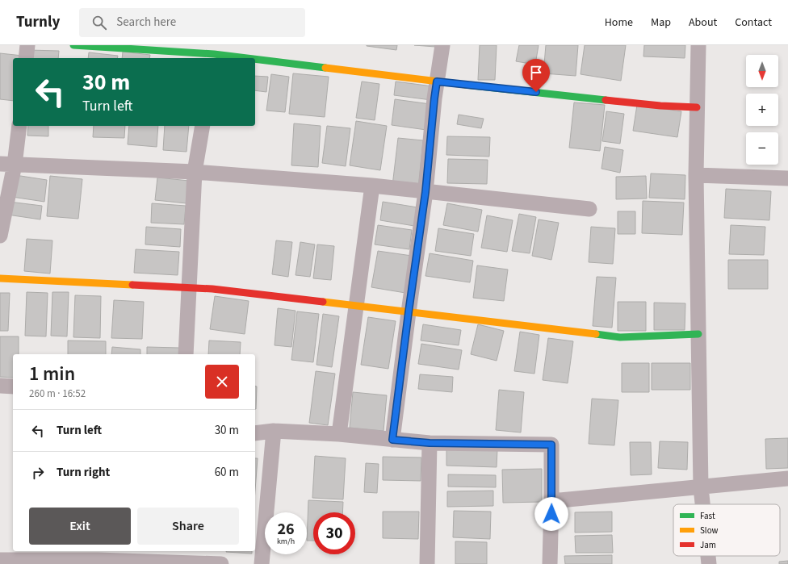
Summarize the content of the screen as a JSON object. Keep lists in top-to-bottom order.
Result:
{
  "legend": ["Fast", "Slow", "Jam"],
  "north": "bottom",
  "page": {
    "header": "Turnly",
    "search": "Search here",
    "nav": [
      "Home",
      "Map",
      "About",
      "Contact"
    ],
    "map_buttons": ["+", "−"],
    "turn": ["30 m", "Turn left"],
    "heading": ["1 min", "260 m · 16:52"],
    "list": [
      {
        "name": "Turn left",
        "value": "30 m"
      },
      {
        "name": "Turn right",
        "value": "60 m"
      }
    ],
    "buttons": ["Exit", "Share"],
    "speed": "26 km/h",
    "limit": "30"
  }
}
